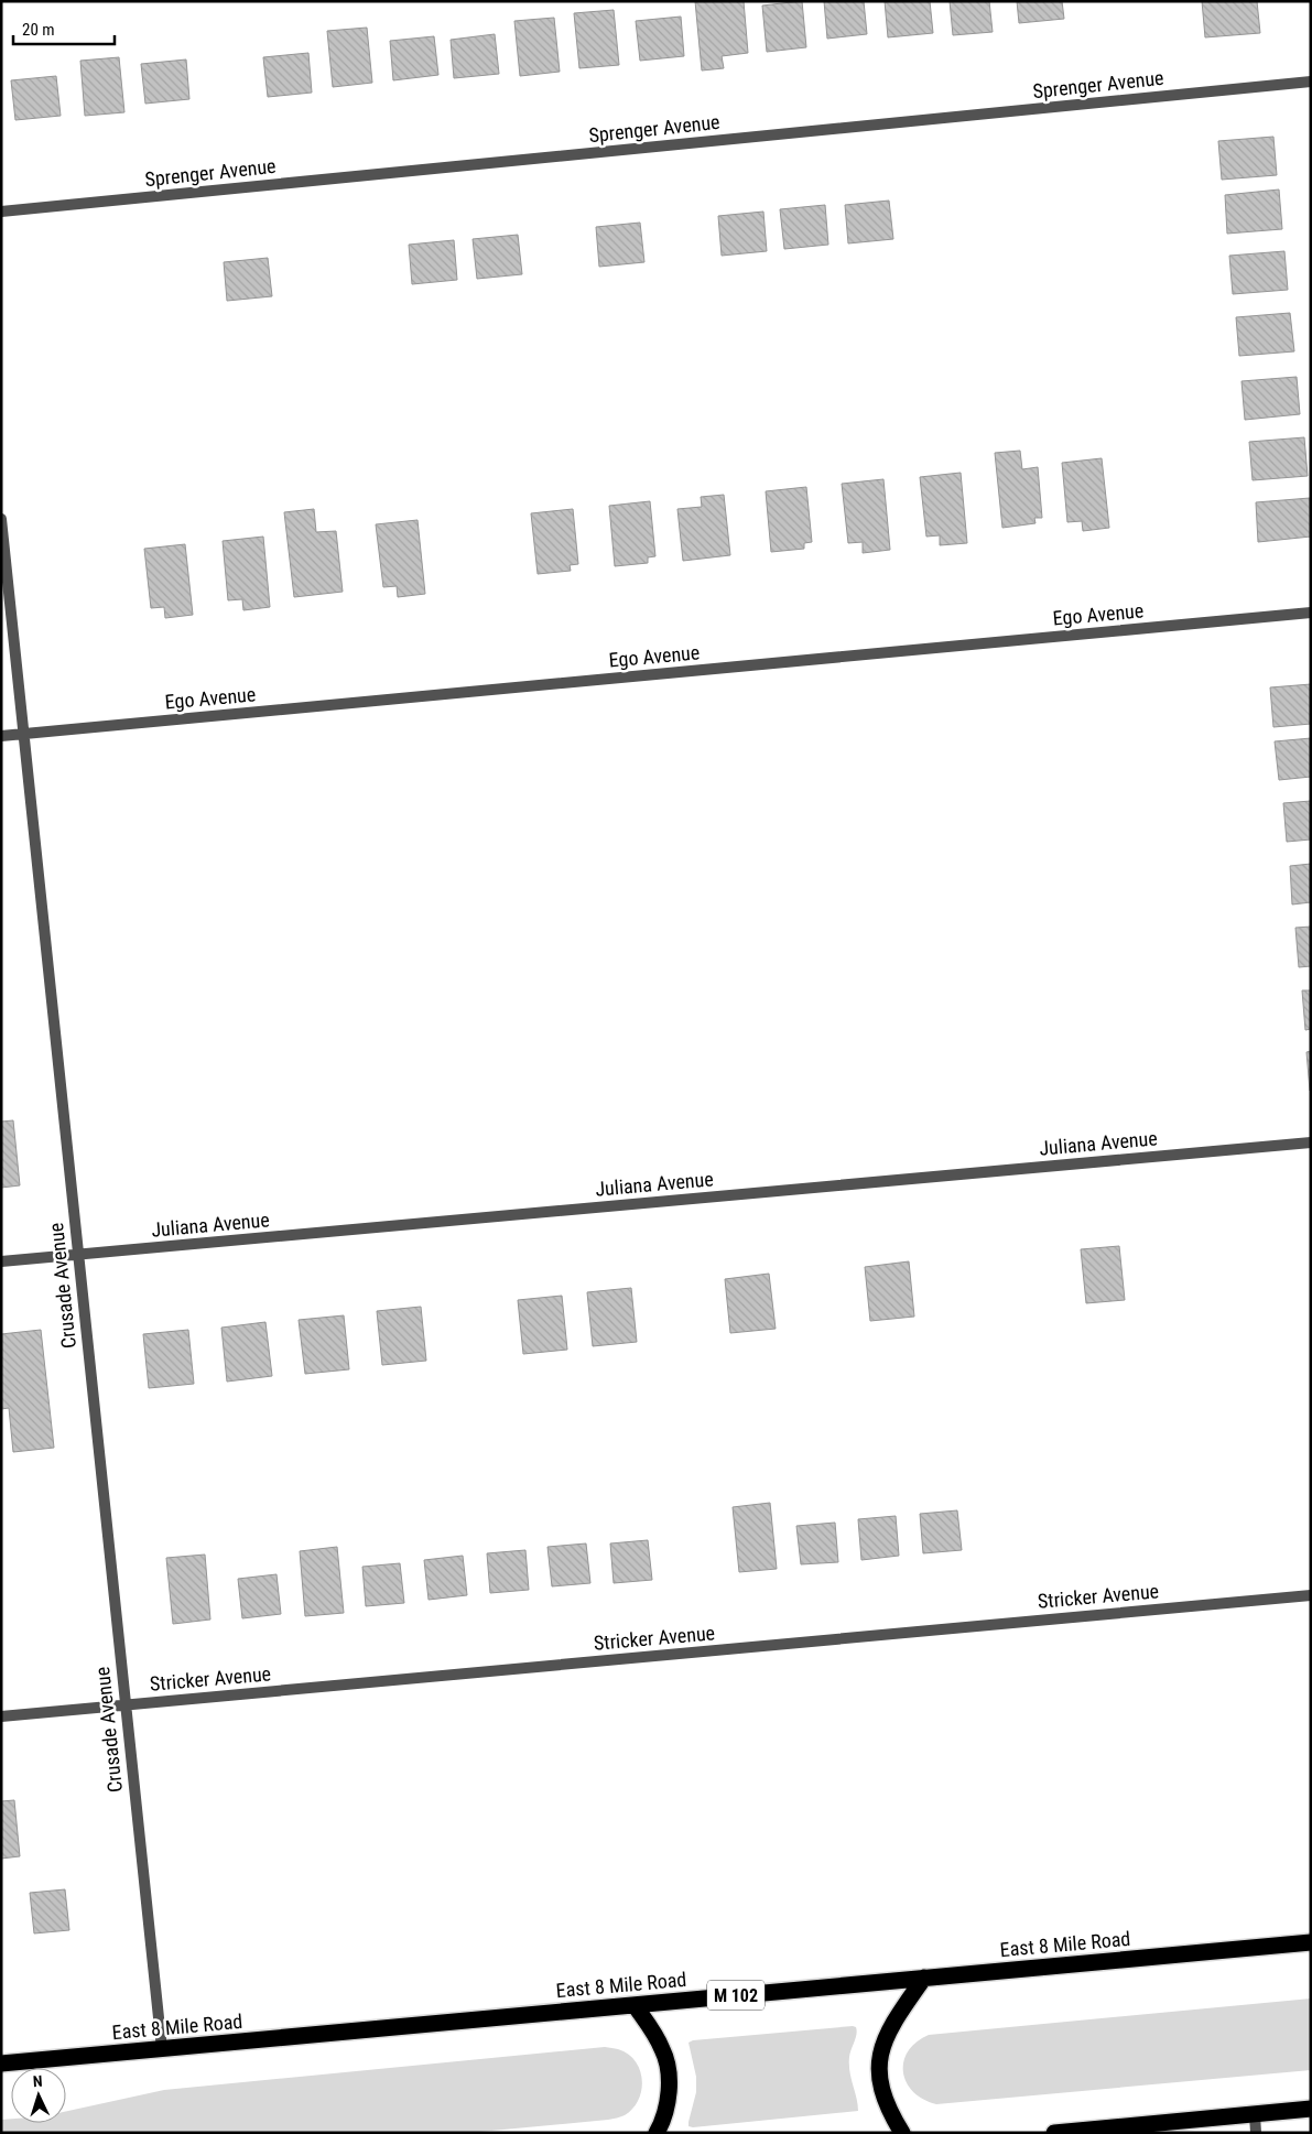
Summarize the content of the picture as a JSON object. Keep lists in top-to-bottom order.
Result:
{
  "streets": {
    "highway": ["East 8 Mile Road", "M 102"],
    "street": [
      "Sprenger Avenue",
      "Ego Avenue",
      "Juliana Avenue",
      "Crusade Avenue",
      "Stricker Avenue"
    ]
  },
  "crossings": [
    ["Ego Avenue", "Crusade Avenue"],
    ["Juliana Avenue", "Crusade Avenue"],
    ["Crusade Avenue", "Stricker Avenue"],
    ["Crusade Avenue", "East 8 Mile Road"]
  ],
  "scale_bar": "20 m",
  "north": "top"
}
